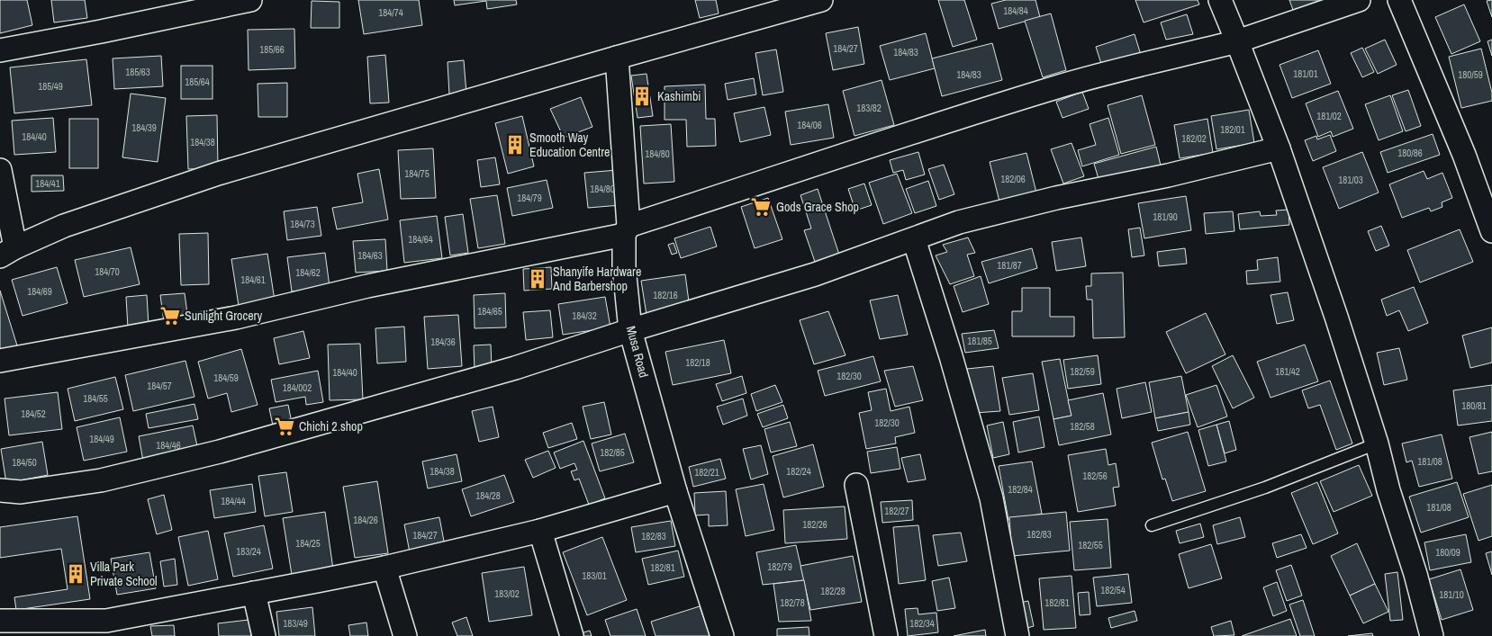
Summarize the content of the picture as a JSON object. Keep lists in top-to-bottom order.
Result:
{
  "streets": {
    "street": ["Musa Road"]
  },
  "places": {
    "building": [
      "Kashimbi",
      "Smooth Way Education Centre",
      "Shanyife Hardware And Barbershop",
      "Villa Park Private School"
    ],
    "supermarket": ["Gods Grace Shop", "Sunlight Grocery", "Chichi 2 shop"]
  },
  "house_numbers": [
    "184/84",
    "184/74",
    "184/27",
    "185/66",
    "184/83",
    "185/63",
    "181/01",
    "184/83",
    "180/59",
    "185/64",
    "185/49",
    "183/82",
    "181/02",
    "184/06",
    "184/39",
    "182/01",
    "184/40",
    "182/02",
    "184/38",
    "180/86",
    "184/80",
    "184/75",
    "182/06",
    "181/03",
    "184/41",
    "184/80",
    "184/79",
    "181/90",
    "184/73",
    "184/64",
    "184/63",
    "181/87",
    "184/70",
    "184/62",
    "184/61",
    "184/69",
    "182/16",
    "184/65",
    "184/32",
    "181/85",
    "184/36",
    "182/18",
    "182/59",
    "181/42",
    "184/40",
    "182/30",
    "184/59",
    "184/57",
    "184/002",
    "184/55",
    "180/81",
    "184/52",
    "182/30",
    "182/58",
    "184/49",
    "184/46",
    "182/85",
    "181/08",
    "184/50",
    "184/38",
    "182/24",
    "182/21",
    "182/56",
    "182/84",
    "184/28",
    "184/44",
    "181/08",
    "182/27",
    "184/26",
    "182/26",
    "182/83",
    "184/27",
    "182/83",
    "184/25",
    "182/55",
    "183/24",
    "180/09",
    "182/79",
    "182/81",
    "183/01",
    "182/54",
    "182/28",
    "183/02",
    "181/10",
    "182/78",
    "182/81",
    "183/49",
    "182/34"
  ]
}
